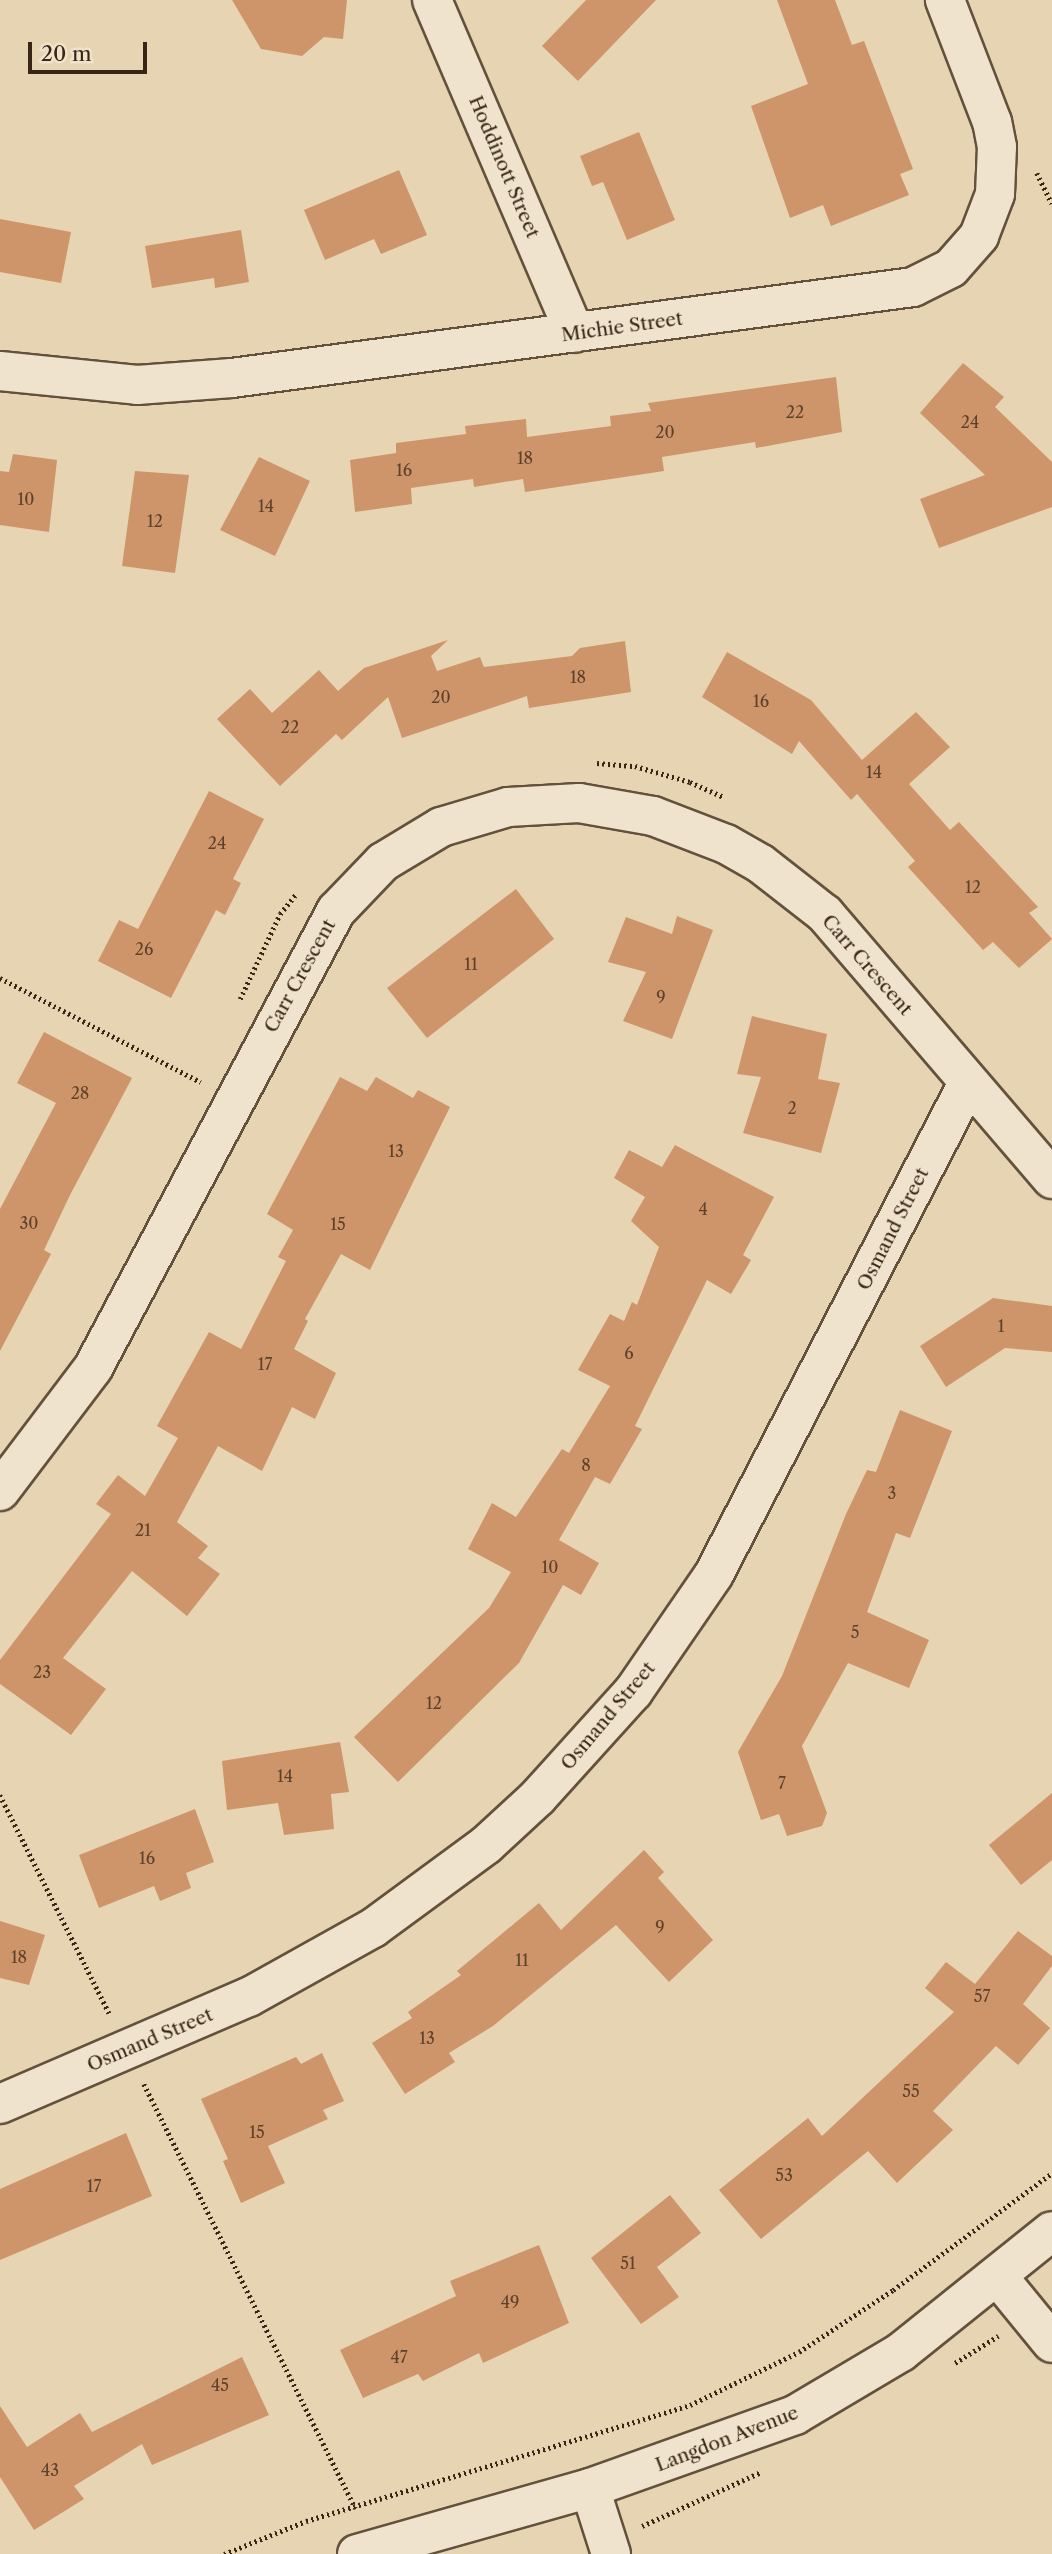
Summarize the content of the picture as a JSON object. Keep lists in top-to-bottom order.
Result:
{
  "streets": {
    "street": [
      "Hoddinott Street",
      "Michie Street",
      "Carr Crescent",
      "Osmand Street",
      "Langdon Avenue"
    ]
  },
  "crossings": [
    ["Hoddinott Street", "Michie Street"],
    ["Carr Crescent", "Osmand Street"]
  ],
  "house_numbers": [
    "22",
    "24",
    "20",
    "18",
    "16",
    "10",
    "14",
    "12",
    "18",
    "20",
    "16",
    "22",
    "14",
    "24",
    "12",
    "26",
    "11",
    "9",
    "28",
    "2",
    "13",
    "4",
    "30",
    "15",
    "1",
    "6",
    "17",
    "8",
    "3",
    "21",
    "10",
    "5",
    "23",
    "12",
    "14",
    "7",
    "16",
    "9",
    "18",
    "11",
    "57",
    "13",
    "55",
    "15",
    "53",
    "17",
    "51",
    "49",
    "47",
    "45",
    "43"
  ],
  "scale_bar": "20 m"
}
